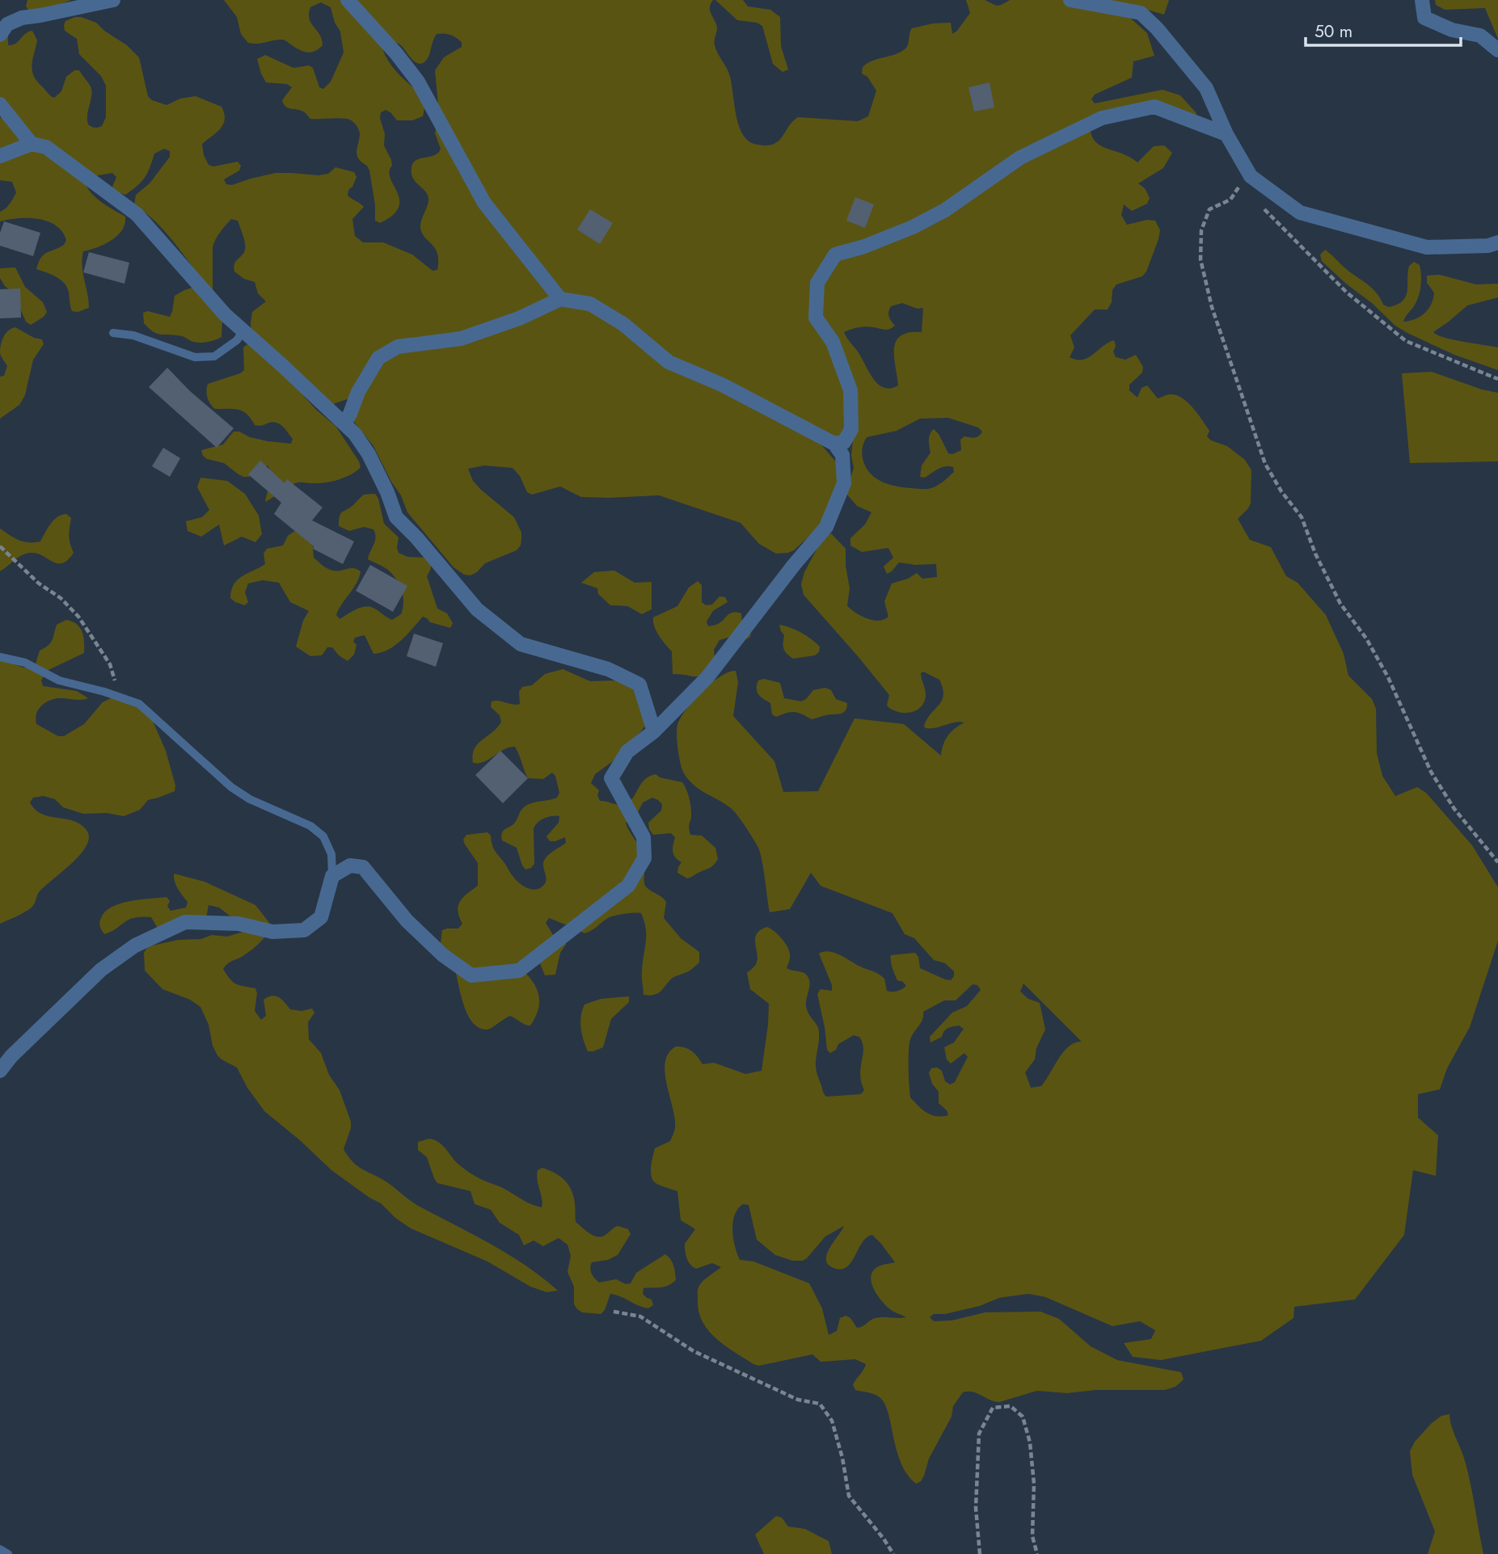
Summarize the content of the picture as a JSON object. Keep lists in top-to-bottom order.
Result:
{
  "scale_bar": "50 m"
}
